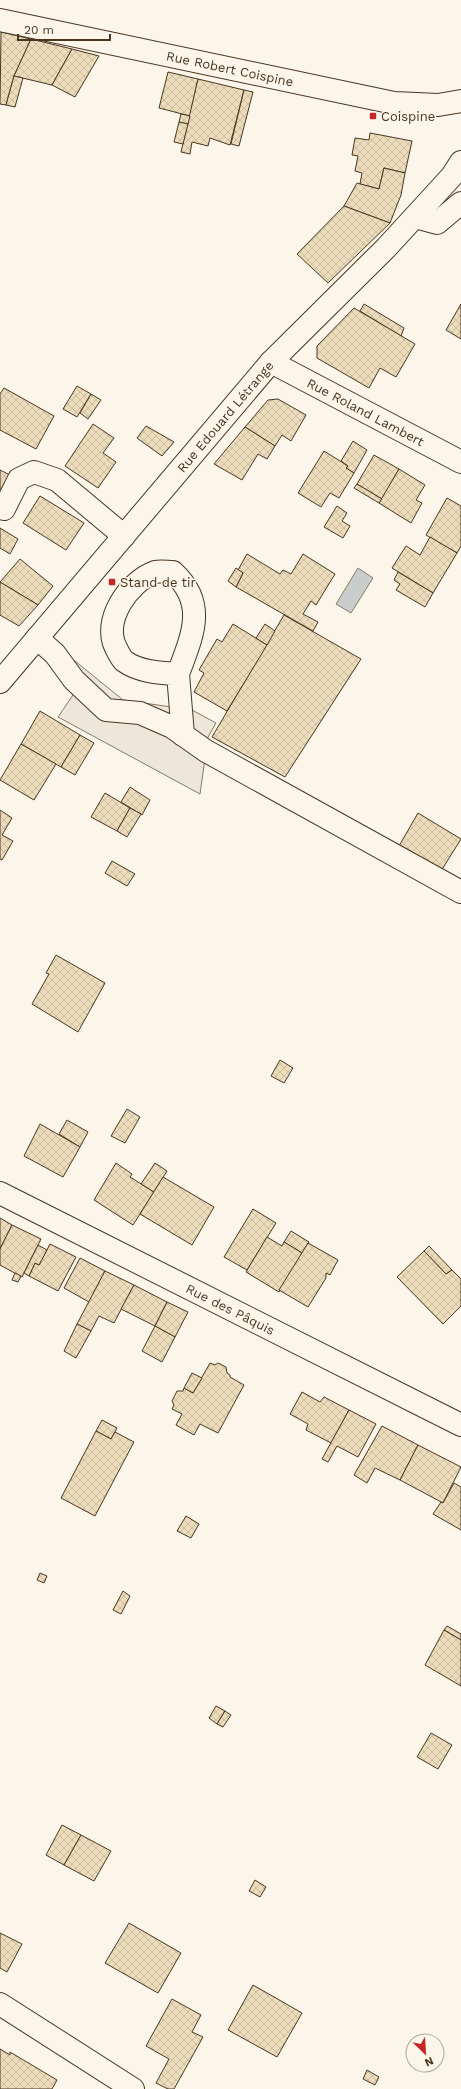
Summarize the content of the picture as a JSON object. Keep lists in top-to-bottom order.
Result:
{
  "streets": {
    "street": [
      "Rue Robert Coispine",
      "Rue Roland Lambert",
      "Rue Edouard Létrange",
      "Rue des Pâquis"
    ]
  },
  "crossings": [
    ["Rue Roland Lambert", "Rue Edouard Létrange"]
  ],
  "places": {
    "transit": ["Coispine", "Stand de tir"]
  },
  "scale_bar": "20 m",
  "north": "bottom right"
}
